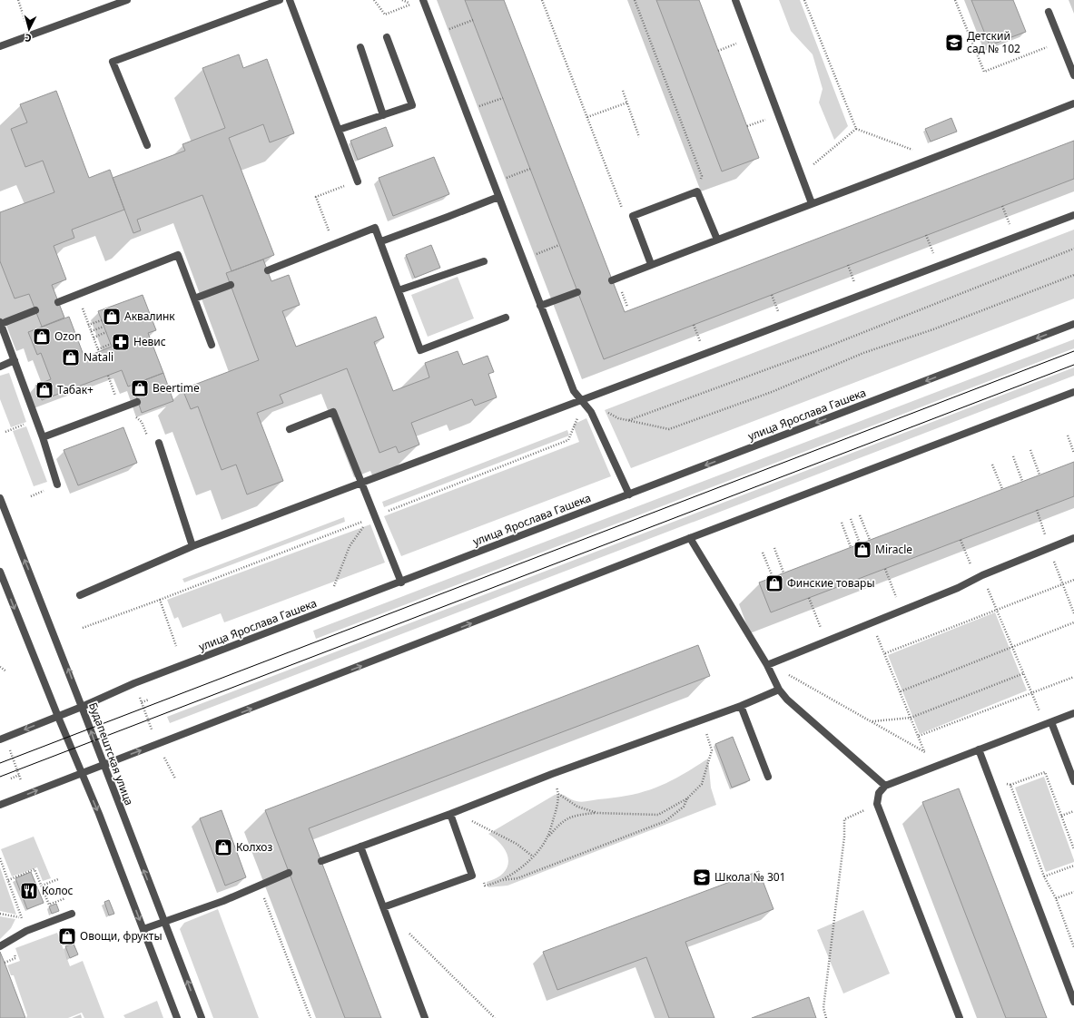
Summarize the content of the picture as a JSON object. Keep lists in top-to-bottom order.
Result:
{
  "streets": {
    "street": ["улица Ярослава Гашека", "Будапештская улица"]
  },
  "crossings": [
    ["улица Ярослава Гашека", "Будапештская улица"]
  ],
  "places": {
    "school or university": ["Детский сад № 102", "Школа № 301"],
    "shop": [
      "Аквалинк",
      "Ozon",
      "Natali",
      "Beertime",
      "Табак+",
      "Miracle",
      "Финские товары",
      "Колхоз",
      "Овощи, фрукты"
    ],
    "pharmacy": ["Невис"],
    "restaurant": ["Колос"]
  },
  "north": "bottom"
}
